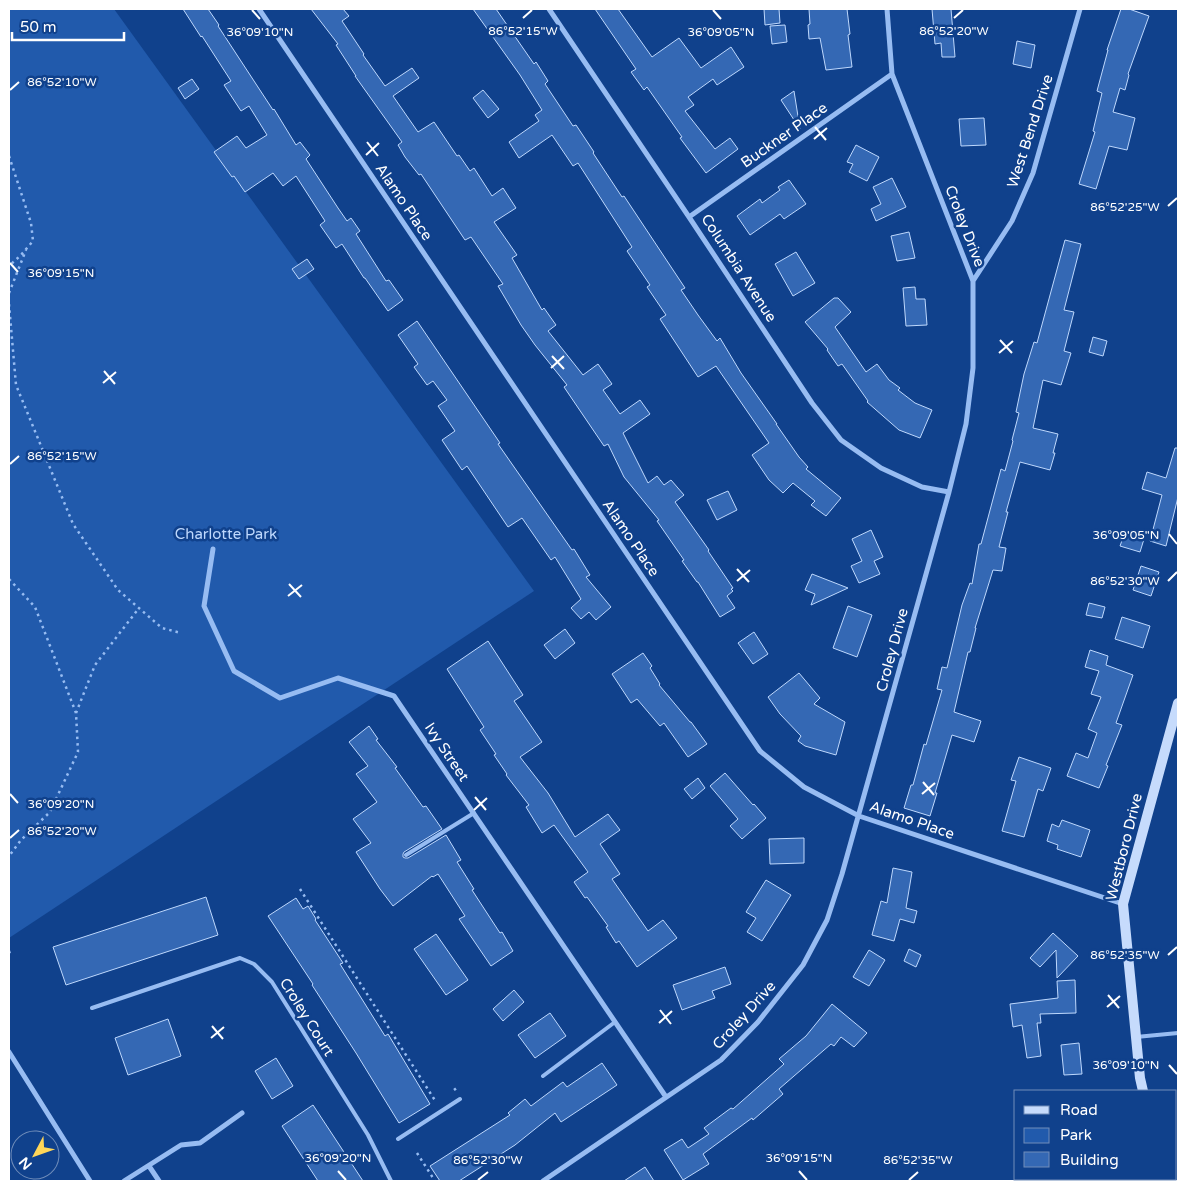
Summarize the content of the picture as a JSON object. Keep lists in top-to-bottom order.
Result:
{
  "streets": {
    "street": [
      "West Bend Drive",
      "Buckner Place",
      "Alamo Place",
      "Croley Drive",
      "Columbia Avenue",
      "Ivy Street",
      "Westboro Drive"
    ],
    "lane": ["Croley Court"]
  },
  "crossings": [
    ["West Bend Drive", "Croley Drive"],
    ["Buckner Place", "Croley Drive"],
    ["Buckner Place", "Columbia Avenue"],
    ["Alamo Place", "Croley Drive"],
    ["Alamo Place", "Westboro Drive"],
    ["Croley Drive", "Columbia Avenue"],
    ["Croley Drive", "Ivy Street"]
  ],
  "parks": ["Charlotte Park"],
  "legend": ["Road", "Park", "Building"],
  "scale_bar": "50 m",
  "north": "bottom left",
  "coordinates": [
    "86°52'15\"W",
    "86°52'20\"W",
    "36°09'10\"N",
    "36°09'05\"N",
    "86°52'10\"W",
    "86°52'25\"W",
    "36°09'15\"N",
    "86°52'30\"W",
    "36°09'20\"N",
    "86°52'35\"W"
  ]
}
